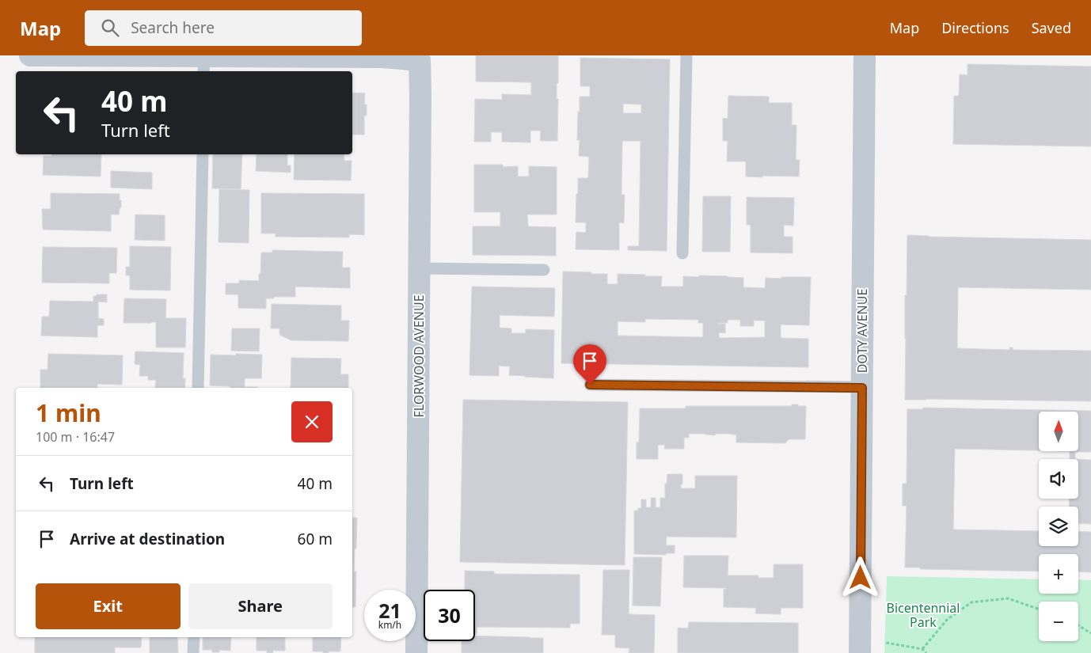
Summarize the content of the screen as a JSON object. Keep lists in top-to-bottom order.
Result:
{
  "streets": {
    "street": ["DOTY AVENUE", "FLORWOOD AVENUE"]
  },
  "parks": ["Bicentennial Park"],
  "north": "top",
  "page": {
    "header": "Map",
    "search": "Search here",
    "nav": ["Map", "Directions", "Saved"],
    "turn": ["40 m", "Turn left"],
    "heading": ["1 min", "100 m · 16:47"],
    "map_buttons": ["+", "−"],
    "list": [
      {
        "name": "Turn left",
        "value": "40 m"
      },
      {
        "name": "Arrive at destination",
        "value": "60 m"
      }
    ],
    "buttons": ["Exit", "Share"],
    "speed": "21 km/h",
    "limit": "30"
  }
}
